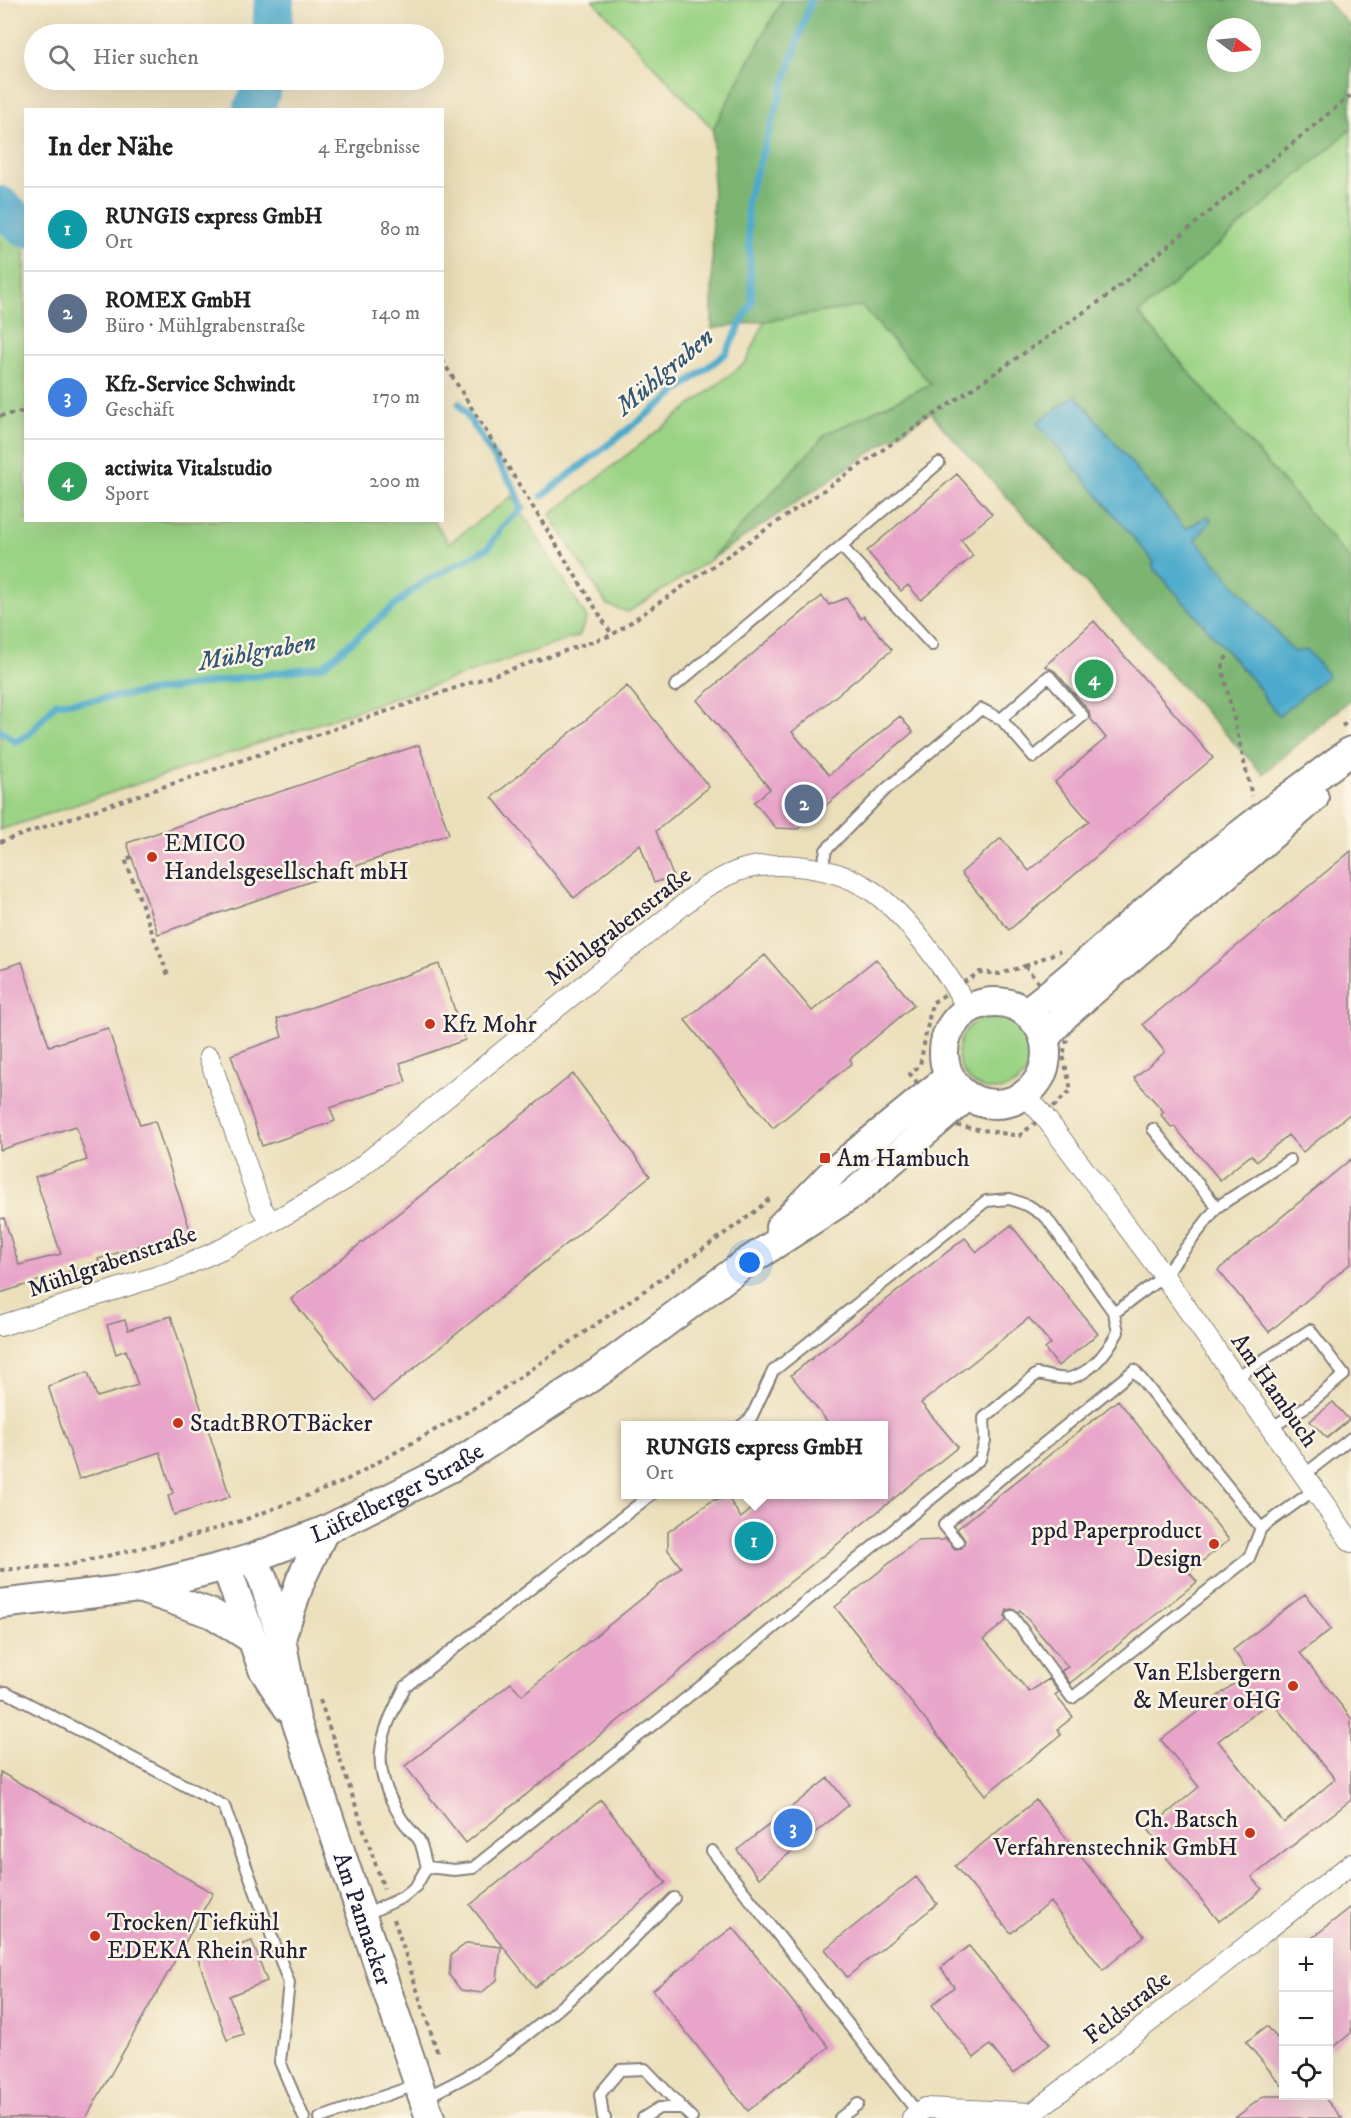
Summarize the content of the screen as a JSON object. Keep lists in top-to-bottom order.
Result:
{
  "streets": {
    "main road": ["Lüftelberger Straße", "Am Pannacker"],
    "street": ["Mühlgrabenstraße", "Am Hambuch", "Feldstraße"]
  },
  "crossings": [
    ["Mühlgrabenstraße", "Am Hambuch"],
    ["Mühlgrabenstraße", "Lüftelberger Straße"],
    ["Am Hambuch", "Lüftelberger Straße"],
    ["Lüftelberger Straße", "Am Pannacker"]
  ],
  "water": ["Mühlgraben"],
  "places": {
    "other": [
      "EMICO Handelsgesellschaft mbH",
      "Kfz Mohr",
      "StadtBROTBäcker",
      "ppd Paperproduct Design",
      "Van Elsbergern & Meurer oHG",
      "Ch. Batsch Verfahrenstechnik GmbH",
      "Trocken/Tiefkühl EDEKA Rhein Ruhr"
    ],
    "transit": ["Am Hambuch"]
  },
  "north": "right",
  "page": {
    "search": "Hier suchen",
    "heading": ["In der Nähe", "4 Ergebnisse"],
    "list": [
      {
        "mark": "1",
        "name": "RUNGIS express GmbH",
        "note": "Ort",
        "value": "80 m"
      },
      {
        "mark": "2",
        "name": "ROMEX GmbH",
        "note": "Büro · Mühlgrabenstraße",
        "value": "140 m"
      },
      {
        "mark": "3",
        "name": "Kfz-Service Schwindt",
        "note": "Geschäft",
        "value": "170 m"
      },
      {
        "mark": "4",
        "name": "actiwita Vitalstudio",
        "note": "Sport",
        "value": "200 m"
      }
    ],
    "pins": [
      "4",
      "2",
      "1",
      "3"
    ],
    "popup": ["RUNGIS express GmbH", "Ort"],
    "map_buttons": ["+", "−"]
  }
}
